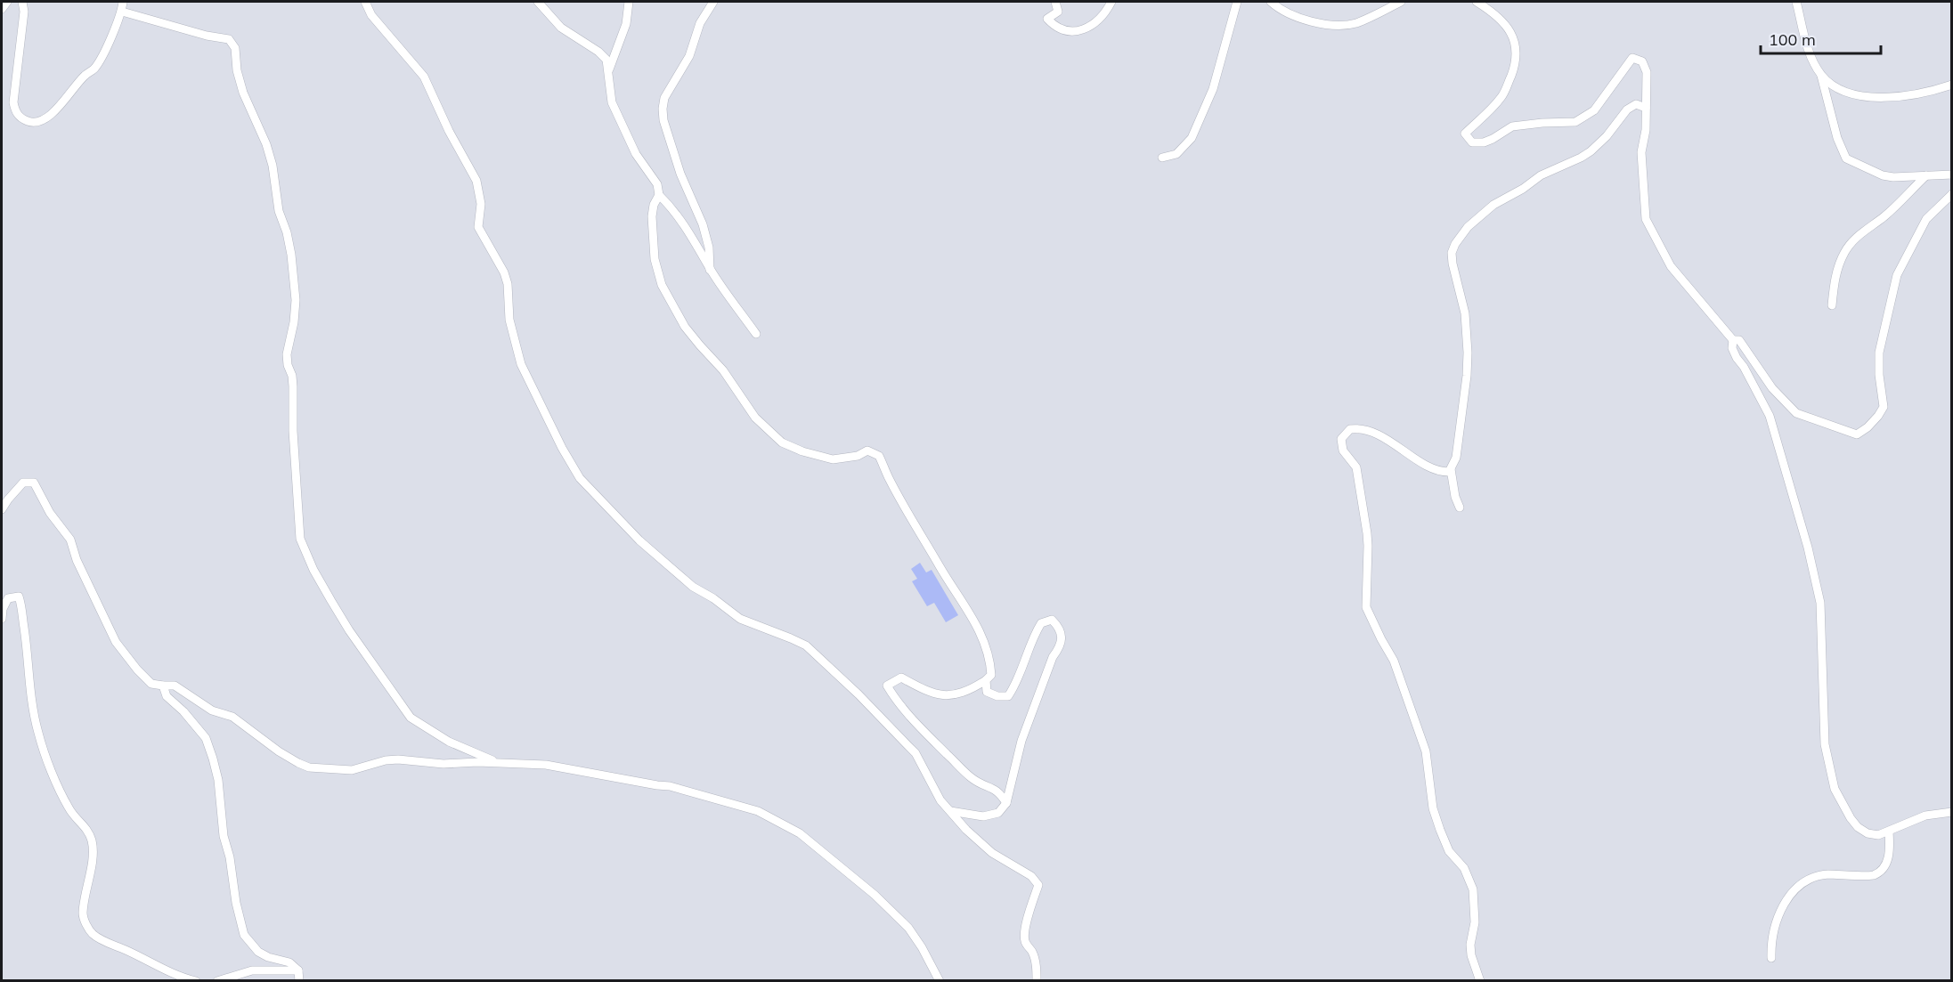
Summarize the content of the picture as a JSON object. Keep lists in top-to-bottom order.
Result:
{
  "scale_bar": "100 m"
}
